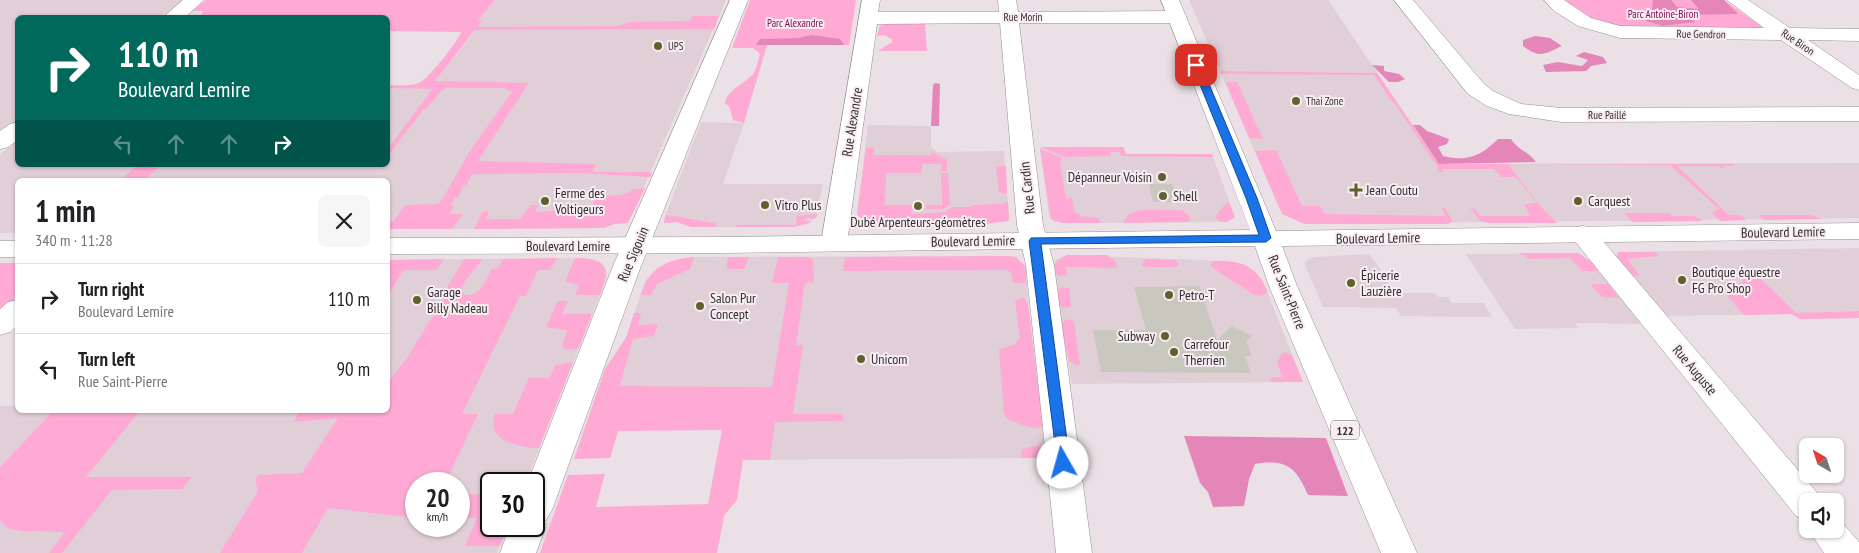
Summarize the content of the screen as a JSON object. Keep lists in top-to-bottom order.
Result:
{
  "streets": {
    "street": [
      "Rue Morin",
      "Rue Gendron",
      "Rue Biron",
      "Rue Paillé",
      "Rue Alexandre",
      "Rue Cardin",
      "Boulevard Lemire",
      "Rue Sigouin",
      "Rue Saint-Pierre",
      "Rue Auguste",
      "122"
    ]
  },
  "crossings": [
    ["Rue Morin", "Rue Alexandre"],
    ["Rue Morin", "Rue Cardin"],
    ["Rue Morin", "Rue Saint-Pierre"],
    ["Rue Gendron", "Rue Biron"],
    ["Rue Alexandre", "Boulevard Lemire"],
    ["Rue Cardin", "Boulevard Lemire"],
    ["Boulevard Lemire", "Rue Sigouin"],
    ["Boulevard Lemire", "Rue Saint-Pierre"],
    ["Boulevard Lemire", "Rue Auguste"]
  ],
  "parks": ["Parc Antoine-Biron", "Parc Alexandre"],
  "places": {
    "other": [
      "UPS",
      "Thai Zone",
      "Dépanneur Voisin",
      "Shell",
      "Ferme des Voltigeurs",
      "Carquest",
      "Vitro Plus",
      "Dubé Arpenteurs-géomètres",
      "Boutique équestre FG Pro Shop",
      "Épicerie Lauzière",
      "Petro-T",
      "Garage Billy Nadeau",
      "Salon Pur Concept",
      "Subway",
      "Carrefour Therrien",
      "Unicom"
    ],
    "health": ["Jean Coutu"]
  },
  "north": "top left",
  "page": {
    "turn": ["110 m", "Boulevard Lemire"],
    "heading": ["1 min", "340 m · 11:28"],
    "list": [
      {
        "name": "Turn right",
        "note": "Boulevard Lemire",
        "value": "110 m"
      },
      {
        "name": "Turn left",
        "note": "Rue Saint-Pierre",
        "value": "90 m"
      }
    ],
    "speed": "20 km/h",
    "limit": "30"
  }
}
